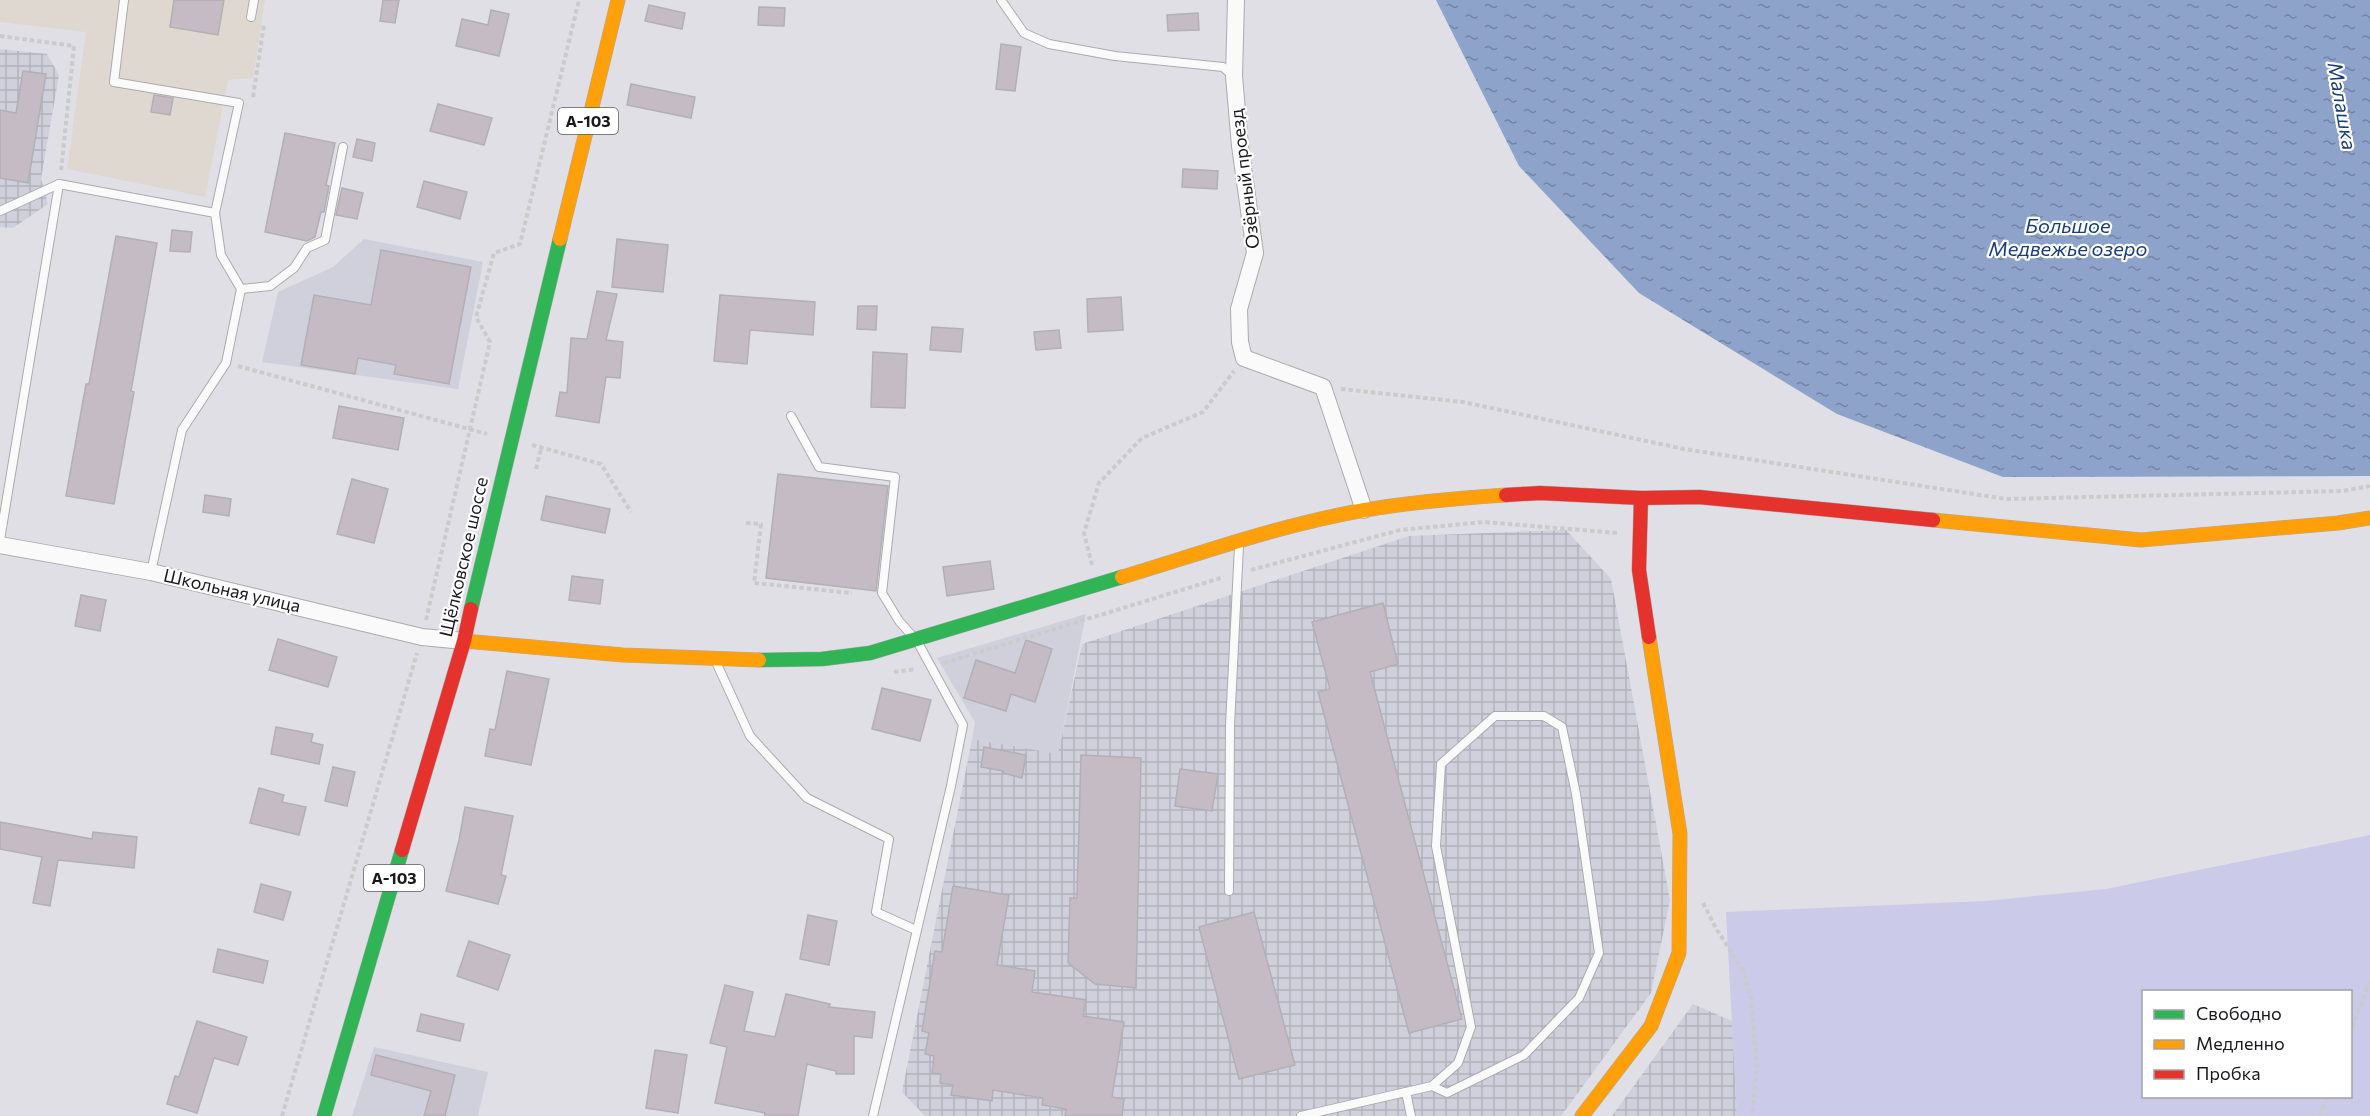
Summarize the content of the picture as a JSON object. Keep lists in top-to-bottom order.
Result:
{
  "streets": {
    "main road": ["А-103", "Щёлковское шоссе"],
    "street": ["Озёрный проезд", "Школьная улица"]
  },
  "crossings": [
    ["Щёлковское шоссе", "Школьная улица"]
  ],
  "water": ["Малашка", "Большое Медвежье озеро"],
  "legend": ["Свободно", "Медленно", "Пробка"]
}
